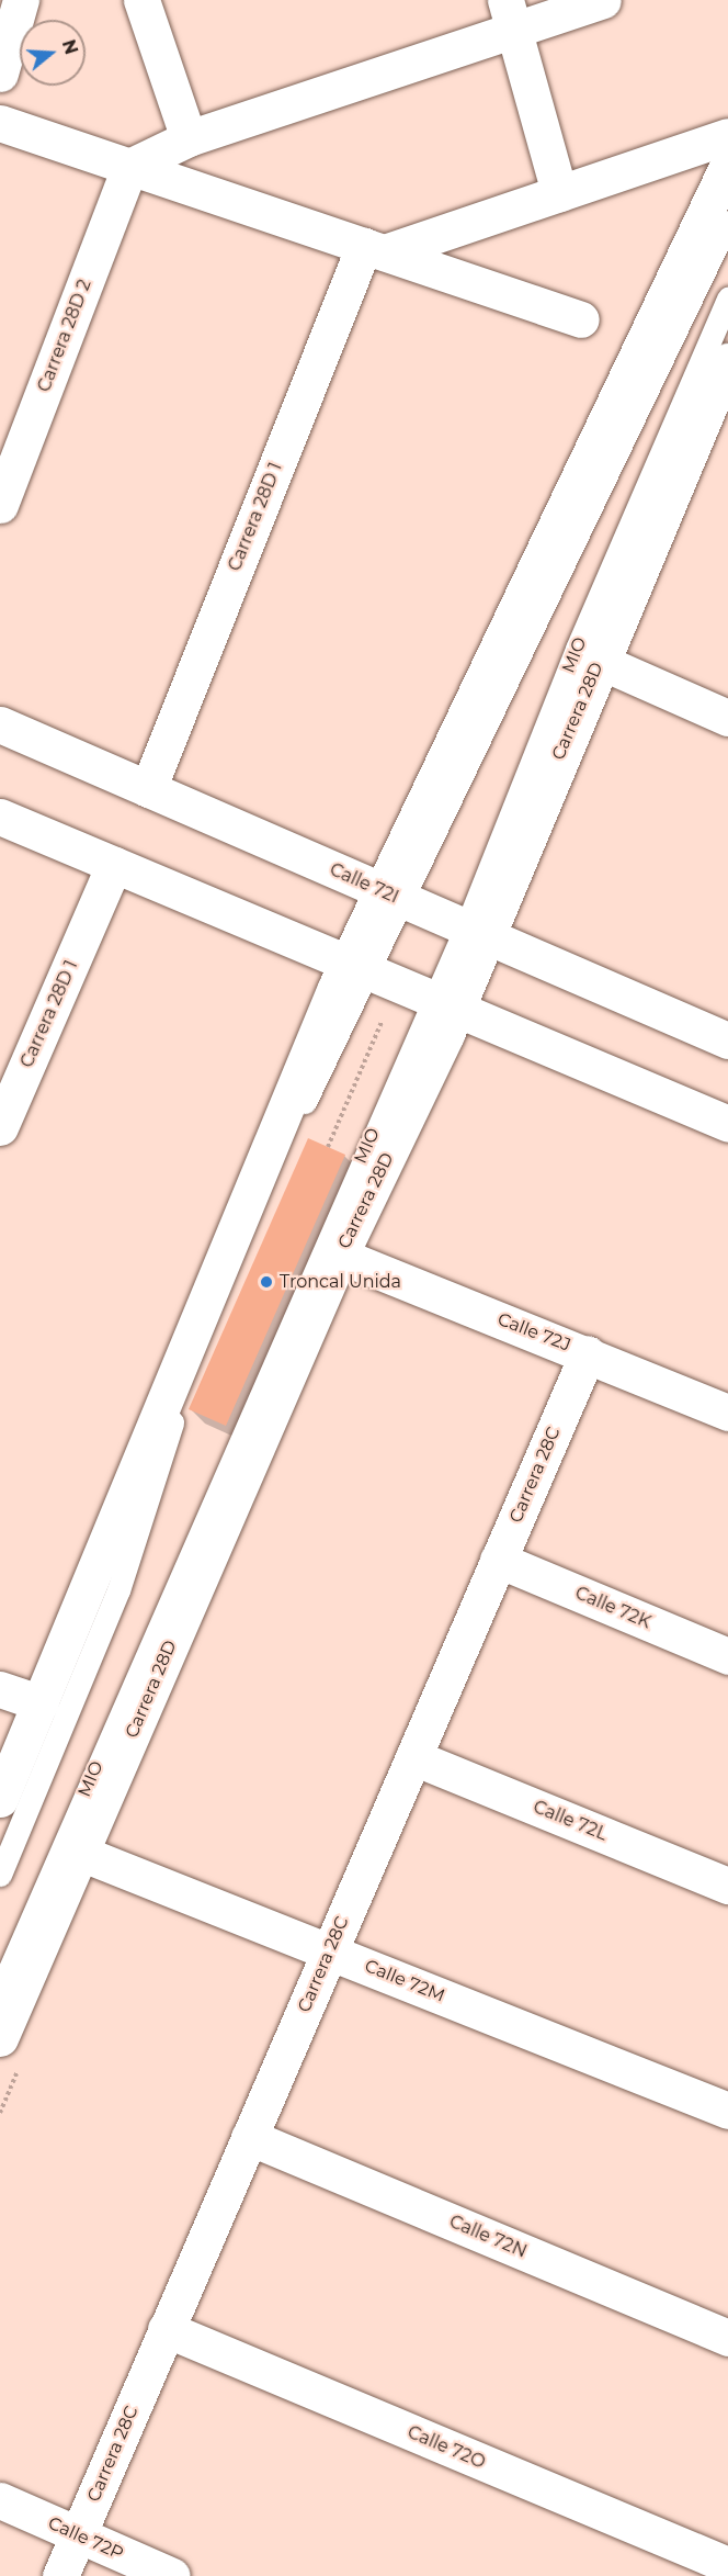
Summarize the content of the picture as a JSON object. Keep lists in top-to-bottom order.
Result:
{
  "streets": {
    "street": [
      "Carrera 28D 2",
      "Carrera 28D 1",
      "Carrera 28D",
      "Calle 72I",
      "Calle 72J",
      "Carrera 28C",
      "Calle 72K",
      "Calle 72L",
      "Calle 72M",
      "Calle 72N",
      "Calle 72O",
      "Calle 72P"
    ],
    "lane": ["MIO"]
  },
  "crossings": [
    ["Carrera 28D 1", "Calle 72I"],
    ["MIO", "Carrera 28D"],
    ["MIO", "Calle 72I"],
    ["Carrera 28D", "Calle 72I"],
    ["Carrera 28D", "Calle 72J"],
    ["Carrera 28D", "Calle 72M"],
    ["Calle 72J", "Carrera 28C"],
    ["Carrera 28C", "Calle 72K"],
    ["Carrera 28C", "Calle 72L"],
    ["Carrera 28C", "Calle 72M"],
    ["Carrera 28C", "Calle 72N"],
    ["Carrera 28C", "Calle 72O"],
    ["Carrera 28C", "Calle 72P"]
  ],
  "places": ["Troncal Unida"],
  "north": "right"
}
